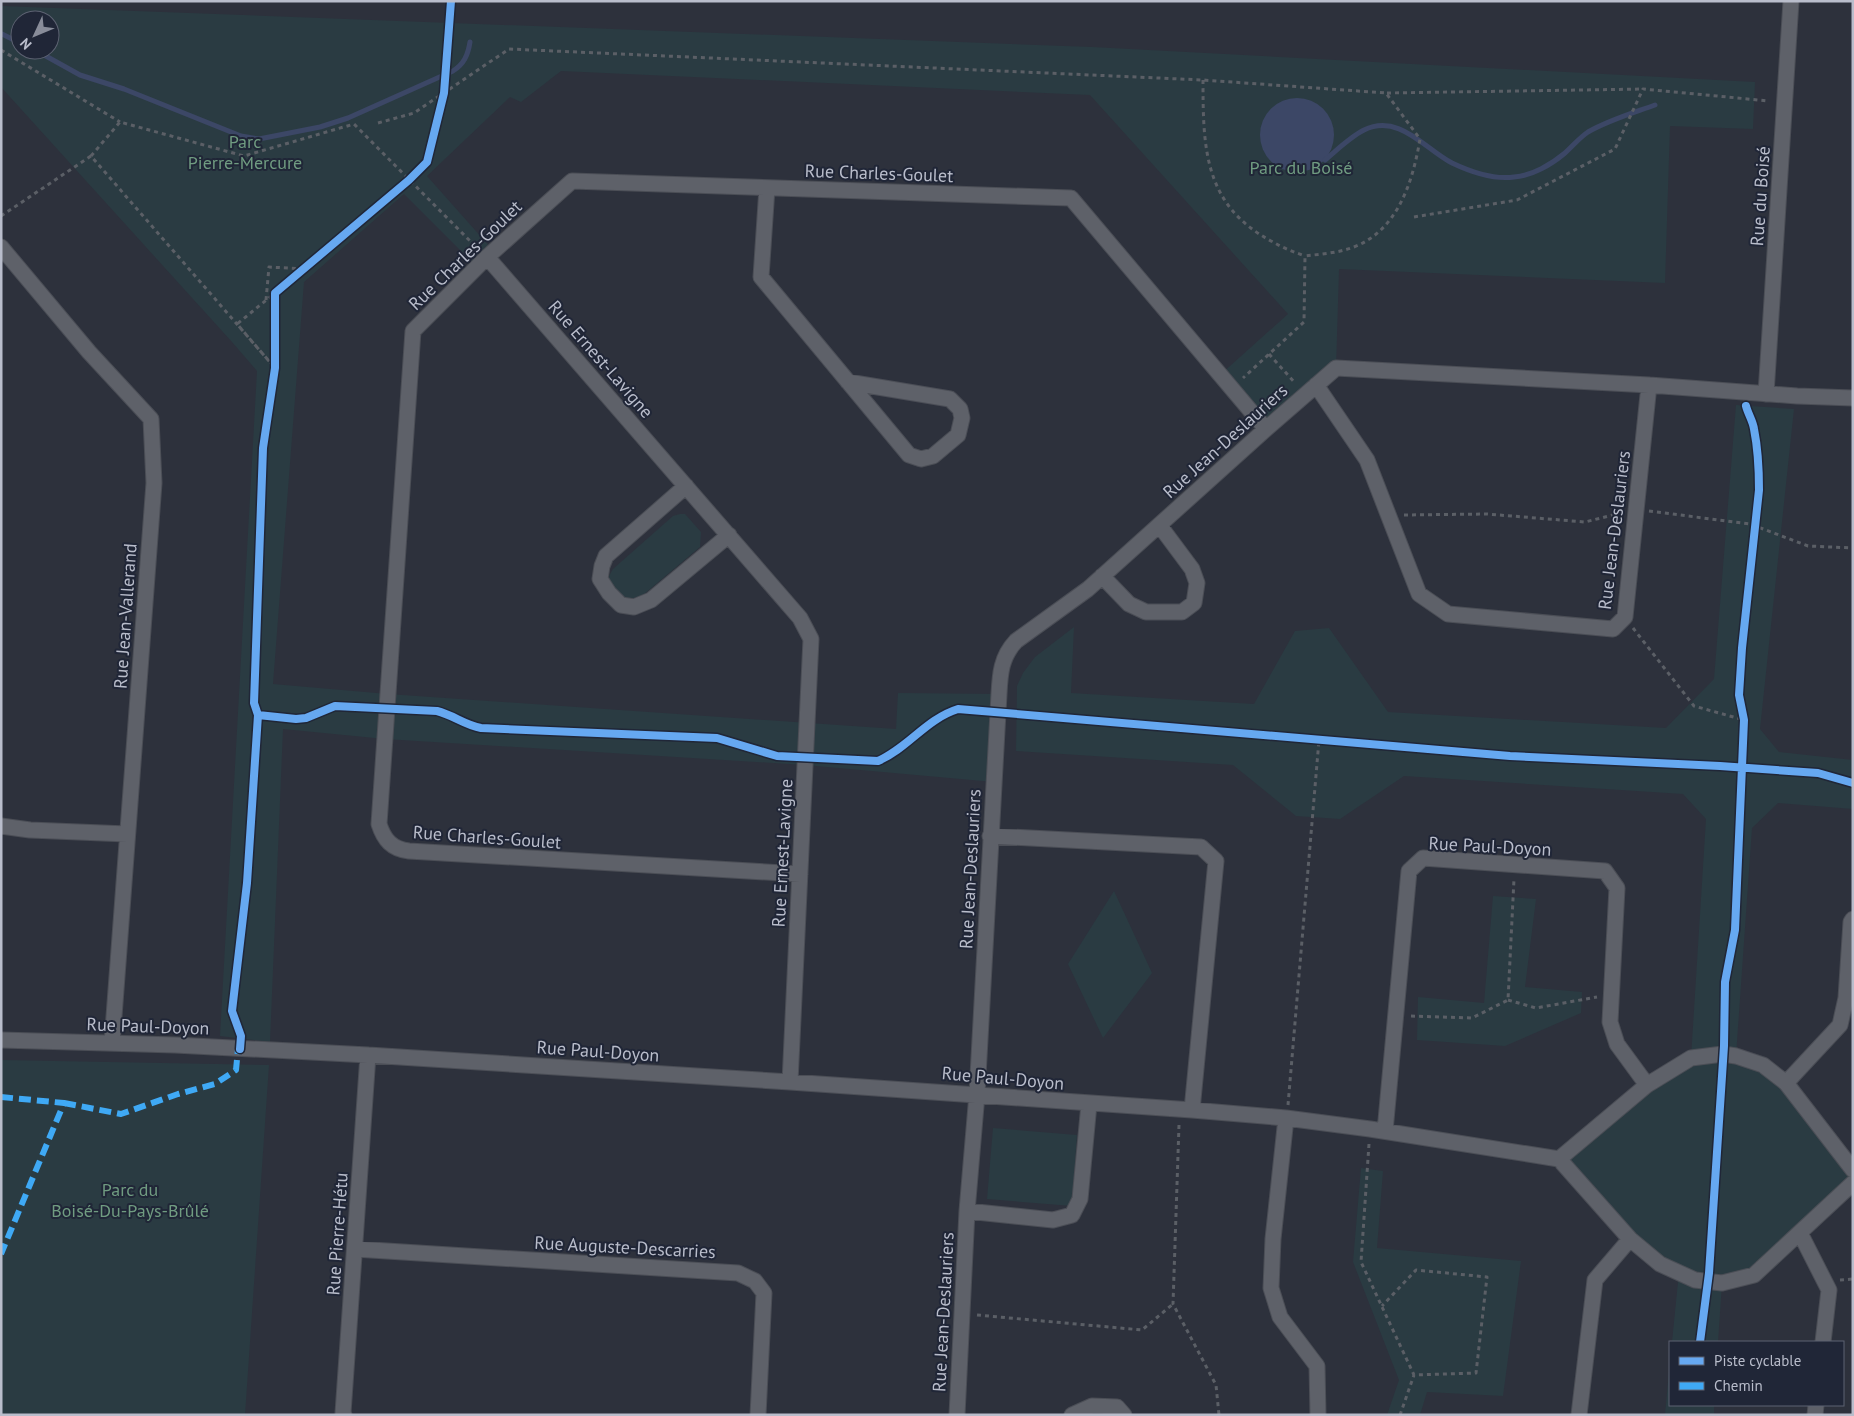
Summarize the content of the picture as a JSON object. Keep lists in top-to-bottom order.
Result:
{
  "streets": {
    "street": [
      "Rue Charles-Goulet",
      "Rue du Boisé",
      "Rue Ernest-Lavigne",
      "Rue Jean-Deslauriers",
      "Rue Jean-Vallerand",
      "Rue Paul-Doyon",
      "Rue Pierre-Hétu",
      "Rue Auguste-Descarries"
    ]
  },
  "crossings": [
    ["Rue Charles-Goulet", "Rue Ernest-Lavigne"],
    ["Rue Charles-Goulet", "Rue Jean-Deslauriers"],
    ["Rue du Boisé", "Rue Jean-Deslauriers"],
    ["Rue Ernest-Lavigne", "Rue Paul-Doyon"],
    ["Rue Jean-Deslauriers", "Rue Paul-Doyon"],
    ["Rue Jean-Vallerand", "Rue Paul-Doyon"],
    ["Rue Paul-Doyon", "Rue Pierre-Hétu"],
    ["Rue Pierre-Hétu", "Rue Auguste-Descarries"]
  ],
  "parks": ["Parc Pierre-Mercure", "Parc du Boisé", "Parc du Boisé-Du-Pays-Brûlé"],
  "legend": ["Piste cyclable", "Chemin"],
  "north": "bottom left"
}
